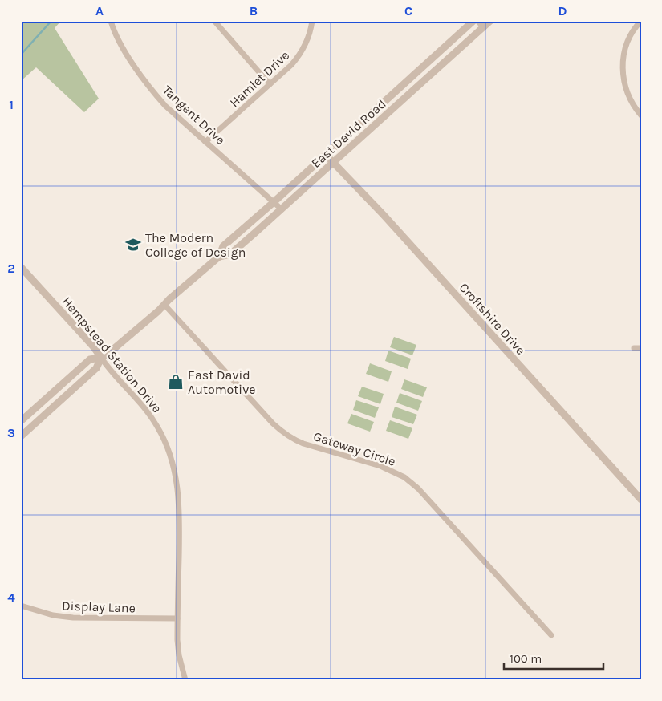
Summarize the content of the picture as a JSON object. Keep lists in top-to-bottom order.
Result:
{
  "streets": {
    "street": [
      "Hamlet Drive",
      "Tangent Drive",
      "East David Road",
      "Croftshire Drive",
      "Hempstead Station Drive",
      "Gateway Circle",
      "Display Lane"
    ]
  },
  "crossings": [
    ["Hamlet Drive", "Tangent Drive"],
    ["Tangent Drive", "East David Road"],
    ["East David Road", "Croftshire Drive"],
    ["East David Road", "Hempstead Station Drive"],
    ["East David Road", "Gateway Circle"],
    ["Hempstead Station Drive", "Display Lane"]
  ],
  "places": {
    "school or university": ["The Modern College of Design"],
    "shop": ["East David Automotive"]
  },
  "scale_bar": "100 m",
  "grid": {
    "columns": [
      "A",
      "B",
      "C",
      "D"
    ],
    "rows": [
      "1",
      "2",
      "3",
      "4"
    ]
  }
}
